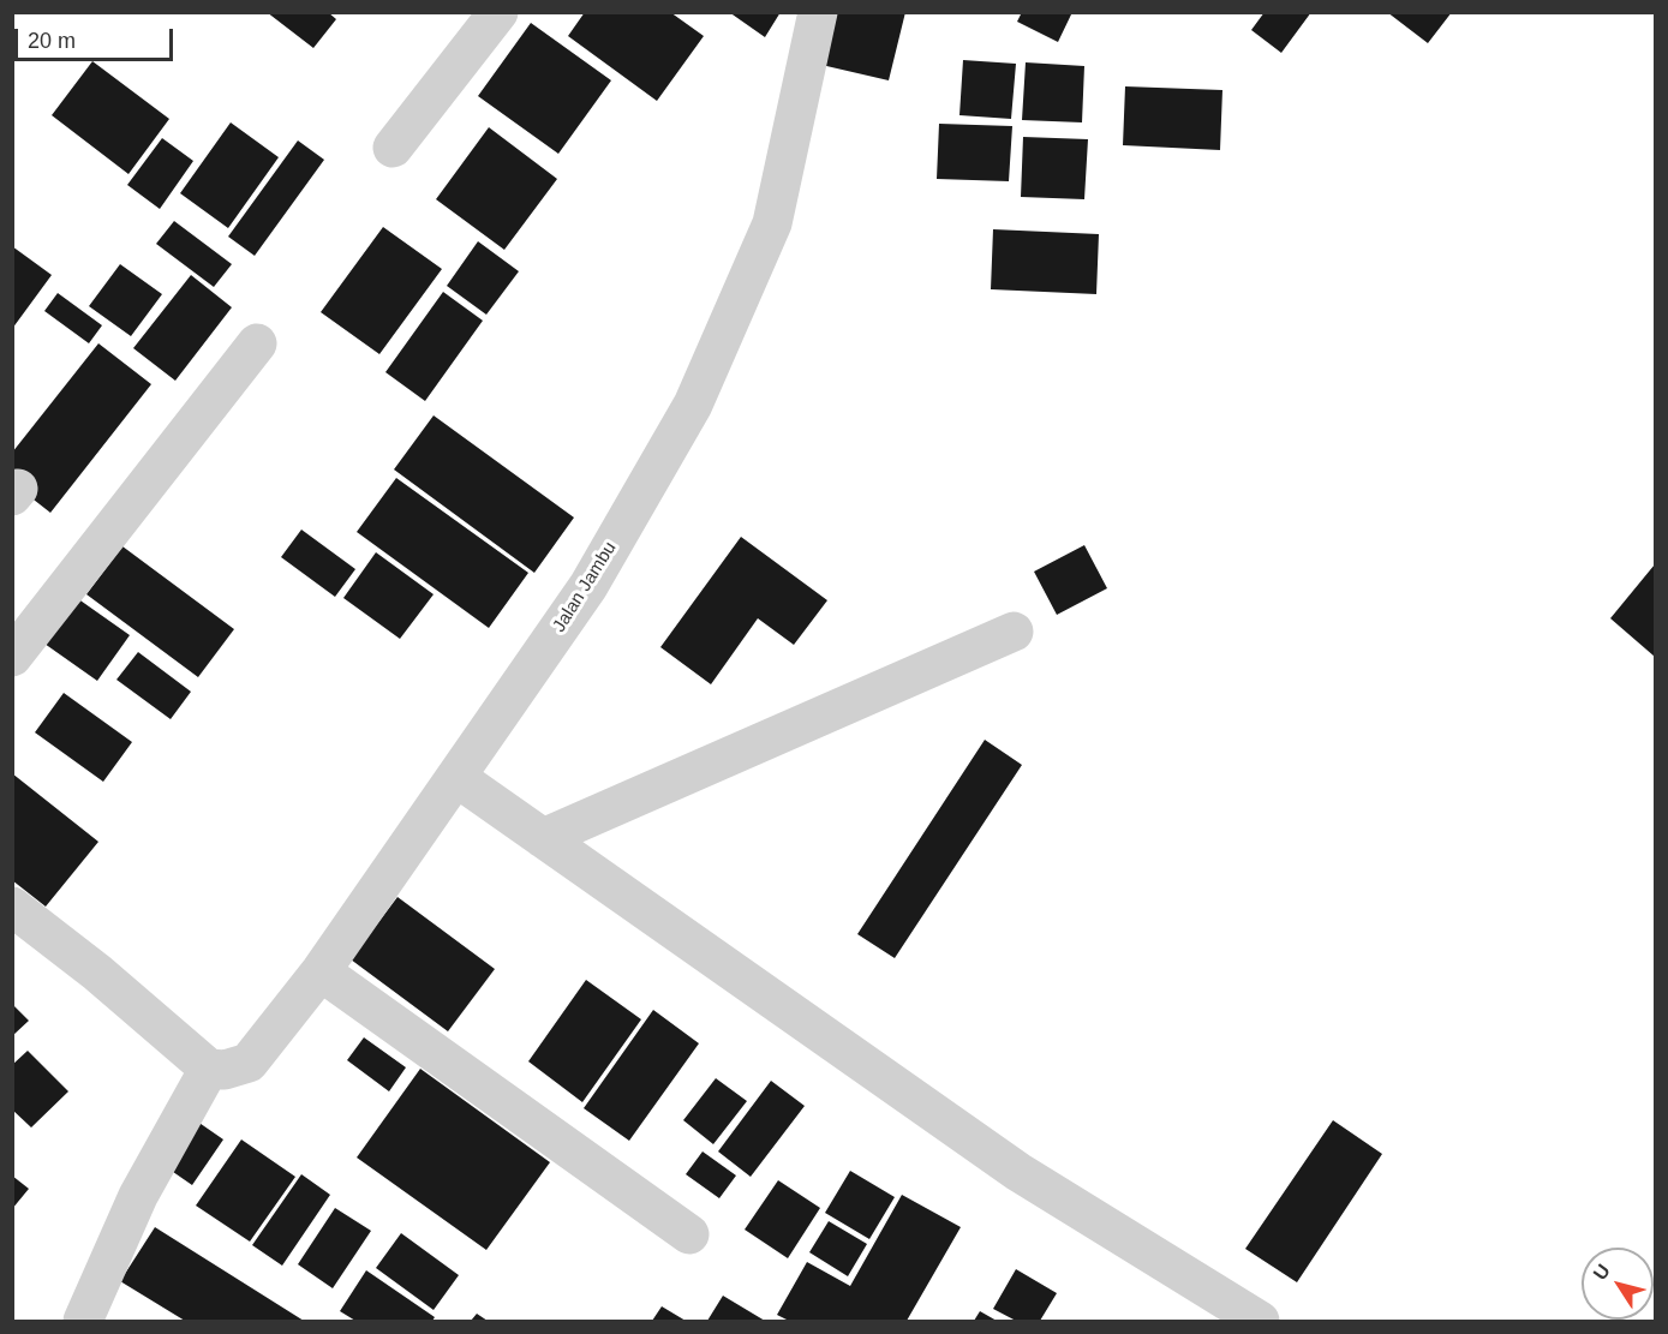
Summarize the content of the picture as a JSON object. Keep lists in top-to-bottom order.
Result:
{
  "streets": {
    "street": ["Jalan Jambu"]
  },
  "scale_bar": "20 m",
  "north": "top left"
}
